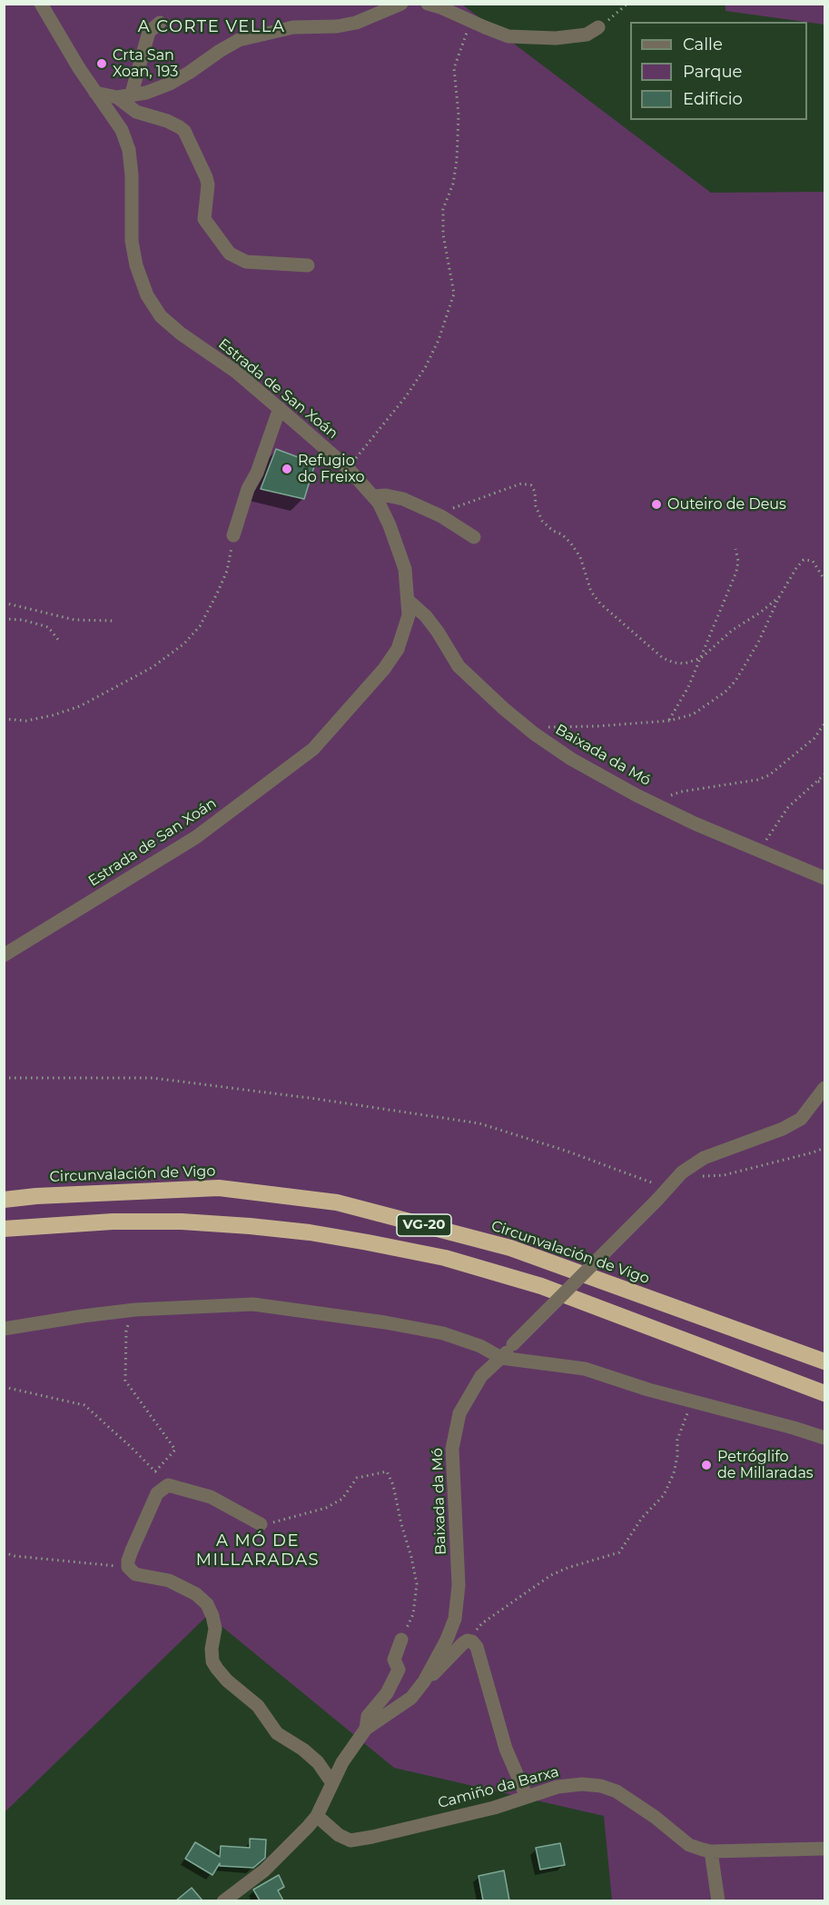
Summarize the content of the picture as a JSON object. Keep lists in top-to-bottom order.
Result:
{
  "streets": {
    "highway": ["Circunvalación de Vigo", "VG-20"],
    "street": ["Estrada de San Xoán", "Baixada da Mó", "Camiño da Barxa"]
  },
  "crossings": [
    ["Estrada de San Xoán", "Baixada da Mó"],
    ["Baixada da Mó", "Camiño da Barxa"]
  ],
  "districts": ["A CORTE VELLA", "A MÓ DE MILLARADAS"],
  "places": [
    "Crta San Xoan, 193",
    "Refugio do Freixo",
    "Outeiro de Deus",
    "Petróglifo de Millaradas"
  ],
  "legend": ["Calle", "Parque", "Edificio"]
}
